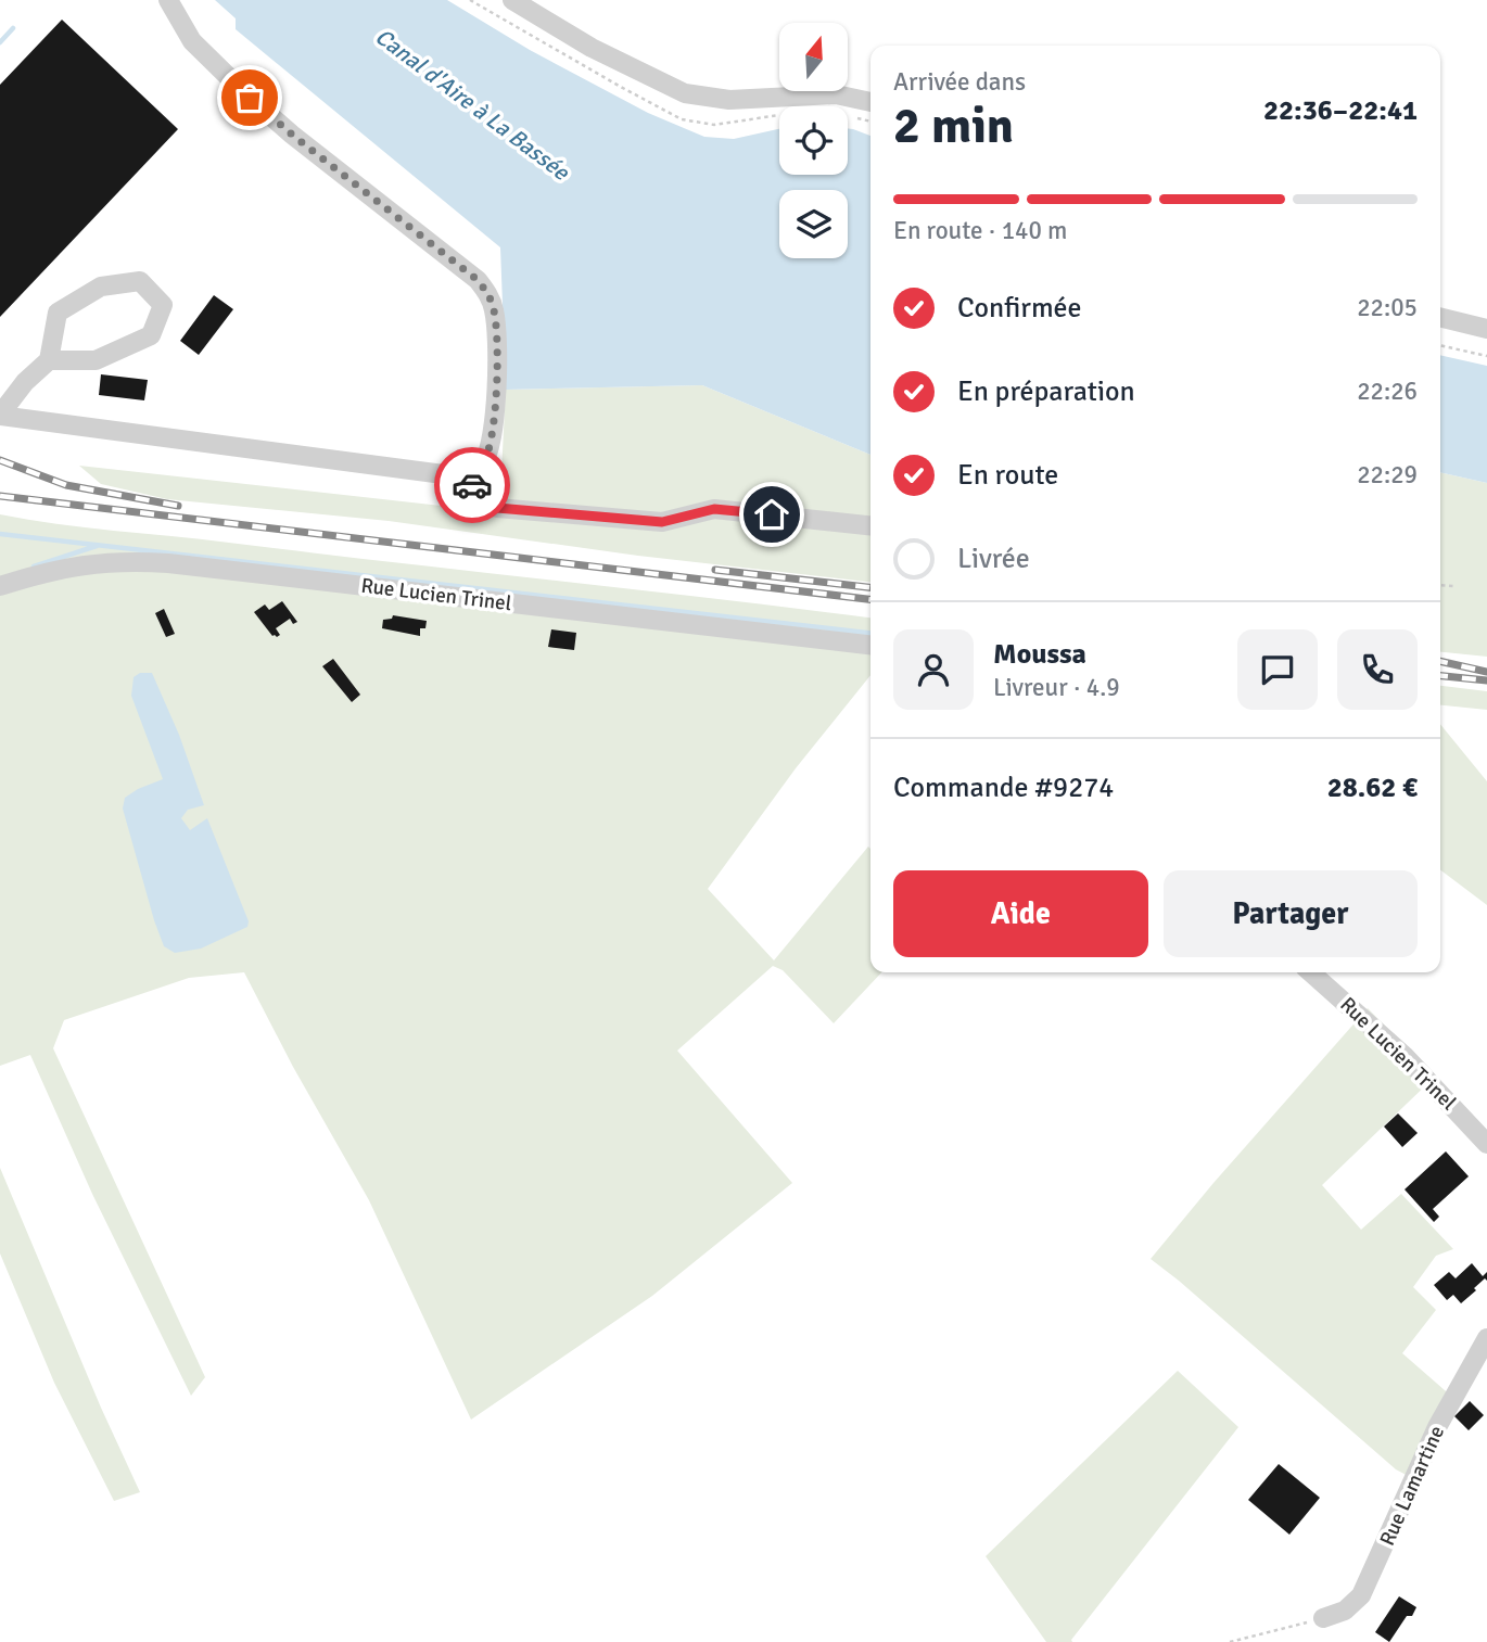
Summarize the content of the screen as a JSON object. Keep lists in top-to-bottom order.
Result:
{
  "streets": {
    "street": ["Rue Lucien Trinel", "Rue Lamartine"]
  },
  "water": ["Canal d'Aire à La Bassée"],
  "north": "top",
  "page": {
    "heading": ["2 min", "Arrivée dans", "22:36–22:41"],
    "panel": [
      "Moussa",
      "Livreur · 4.9",
      "Commande #9274",
      "28.62 €"
    ],
    "bar": "En route · 140 m",
    "list": [
      ["Confirmée", "22:05"],
      ["En préparation", "22:26"],
      ["En route", "22:29"],
      "Livrée"
    ],
    "buttons": ["Aide", "Partager"]
  }
}
